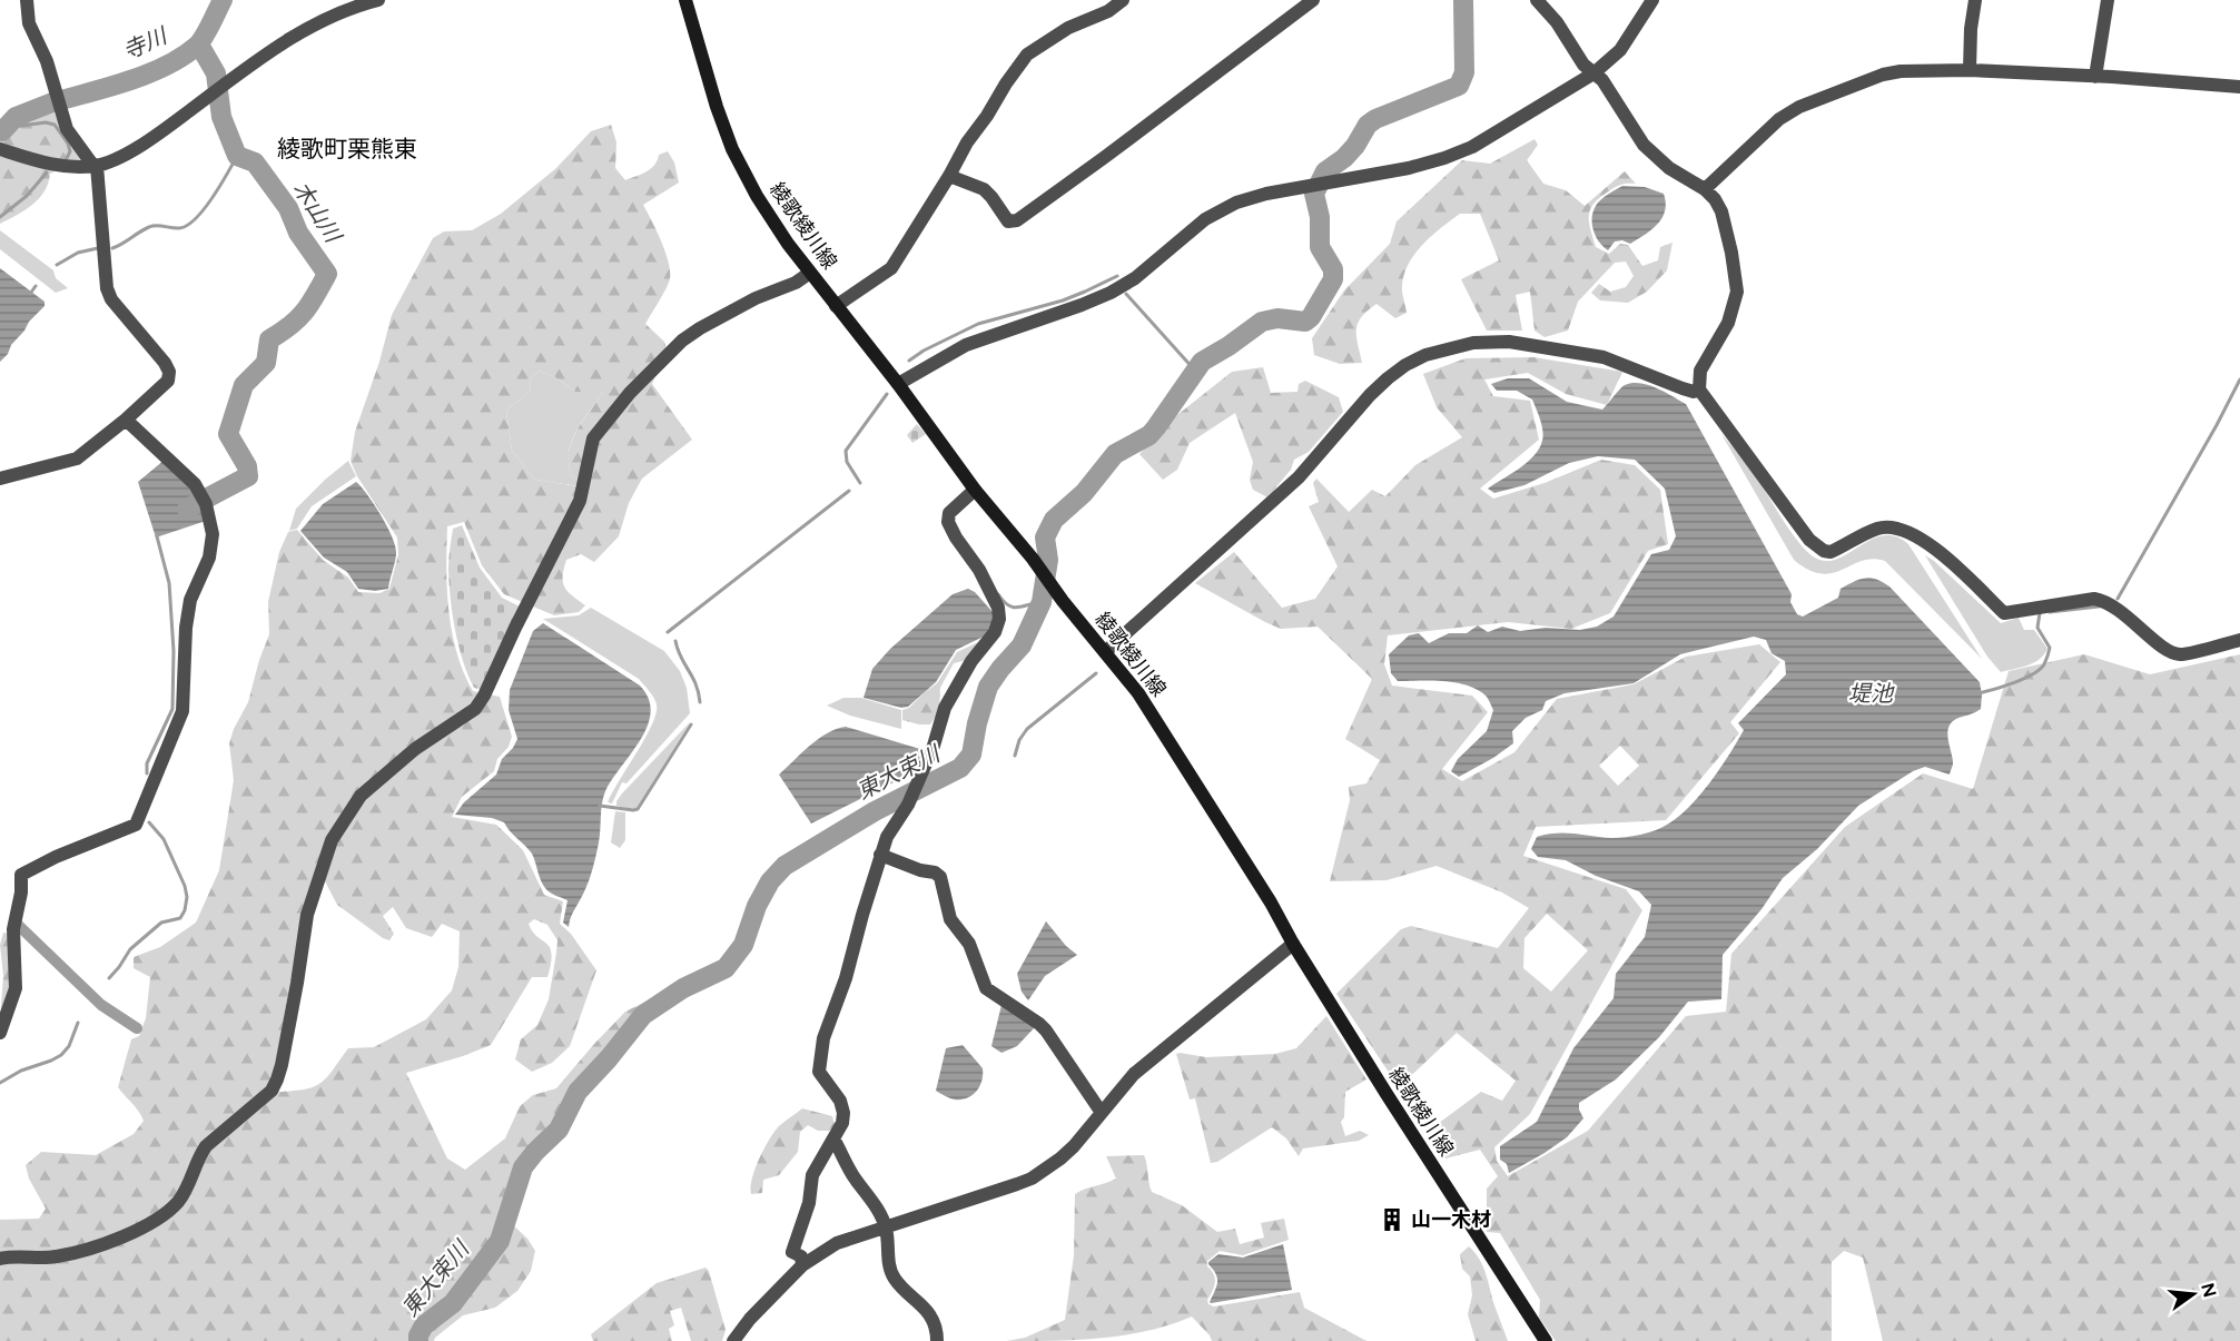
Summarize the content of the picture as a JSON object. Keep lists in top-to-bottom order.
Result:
{
  "streets": {
    "main road": ["綾歌綾川線"]
  },
  "districts": ["綾歌町栗熊東"],
  "water": [
    "寺川",
    "木山川",
    "堤池",
    "東大束川"
  ],
  "places": {
    "building": ["山一木材"]
  },
  "north": "right"
}
